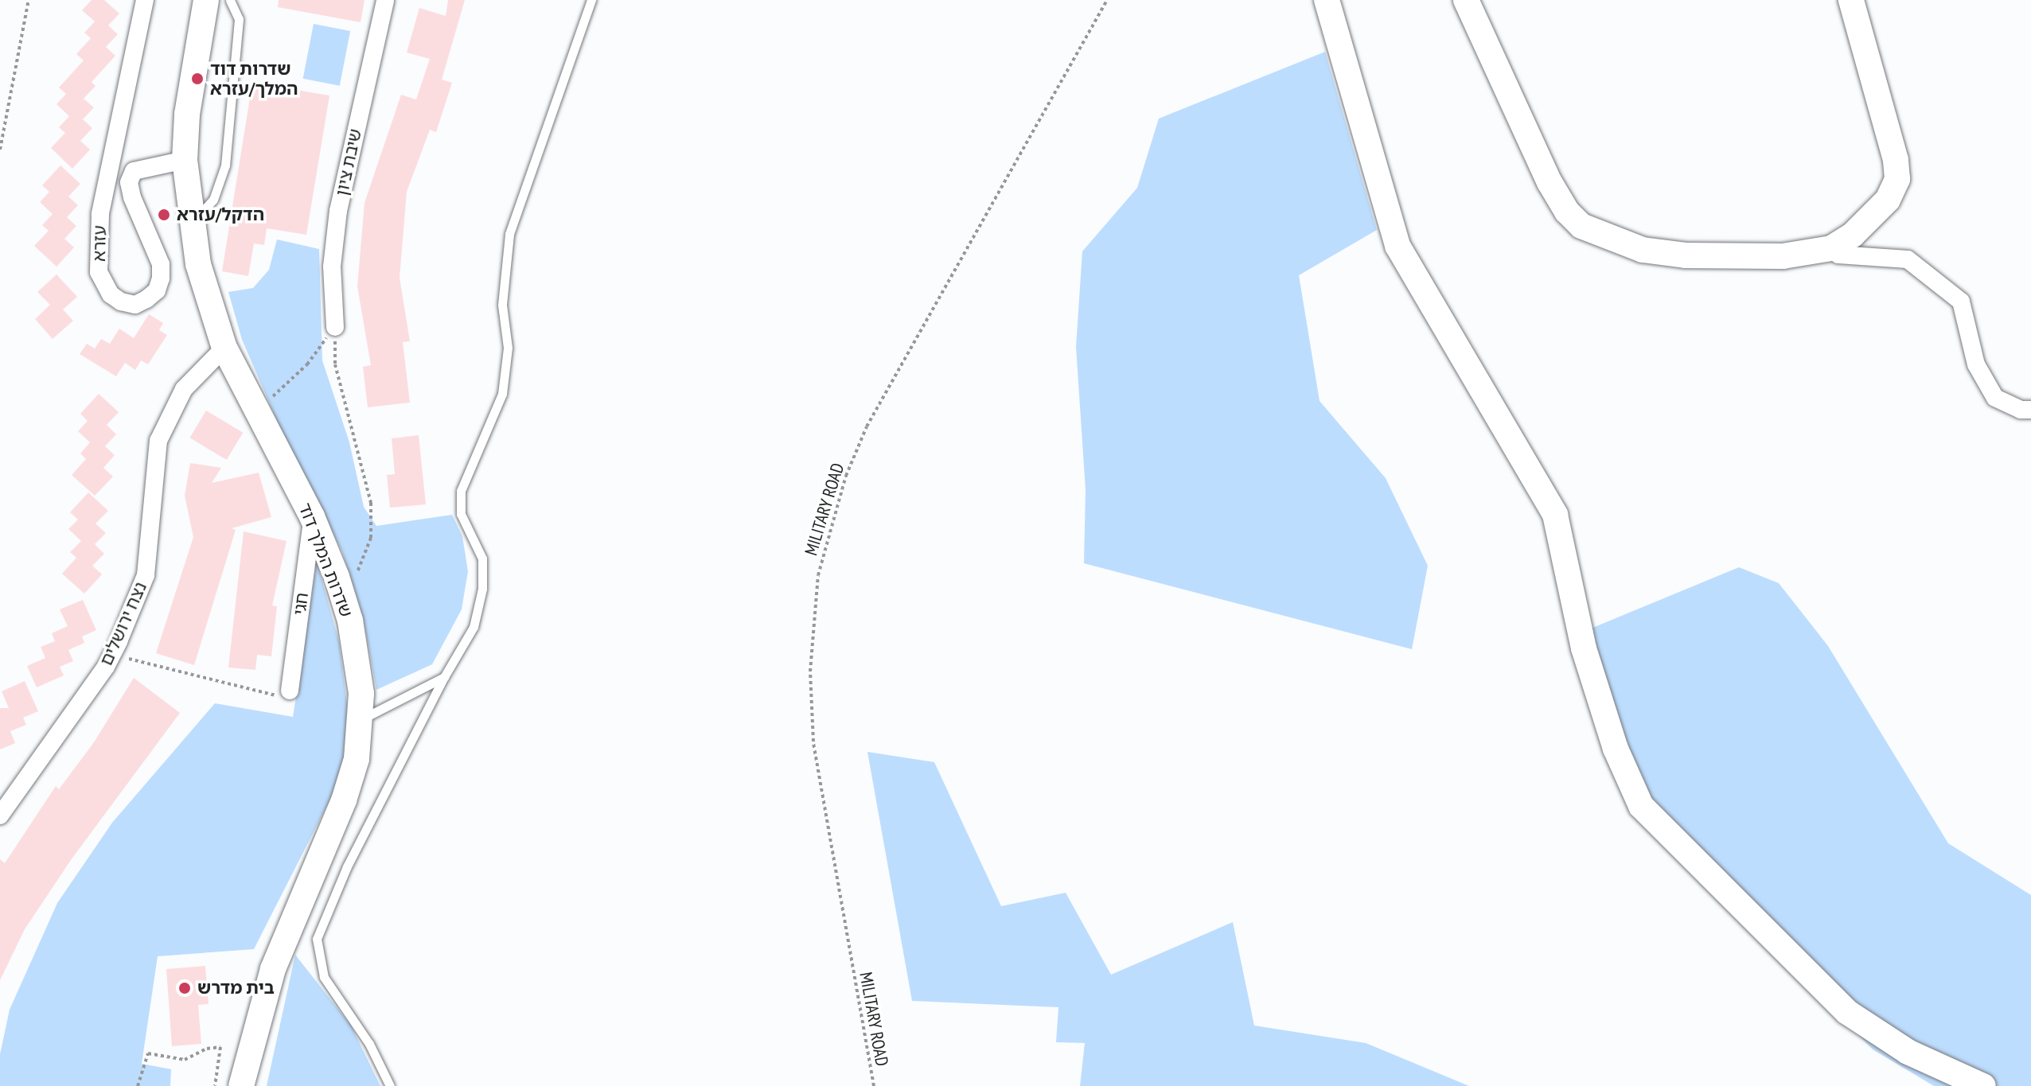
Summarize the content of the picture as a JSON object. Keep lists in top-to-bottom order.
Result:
{
  "streets": {
    "street": [
      "שיבת ציון",
      "עזרא",
      "שדרות המלך דוד",
      "חגי",
      "נצח ירושלים"
    ],
    "path": ["MILITARY ROAD"]
  },
  "crossings": [
    ["עזרא", "שדרות המלך דוד"],
    ["שדרות המלך דוד", "חגי"],
    ["שדרות המלך דוד", "נצח ירושלים"]
  ],
  "places": ["שדרות דוד המלך/עזרא", "הדקל/עזרא", "בית מדרש"]
}
